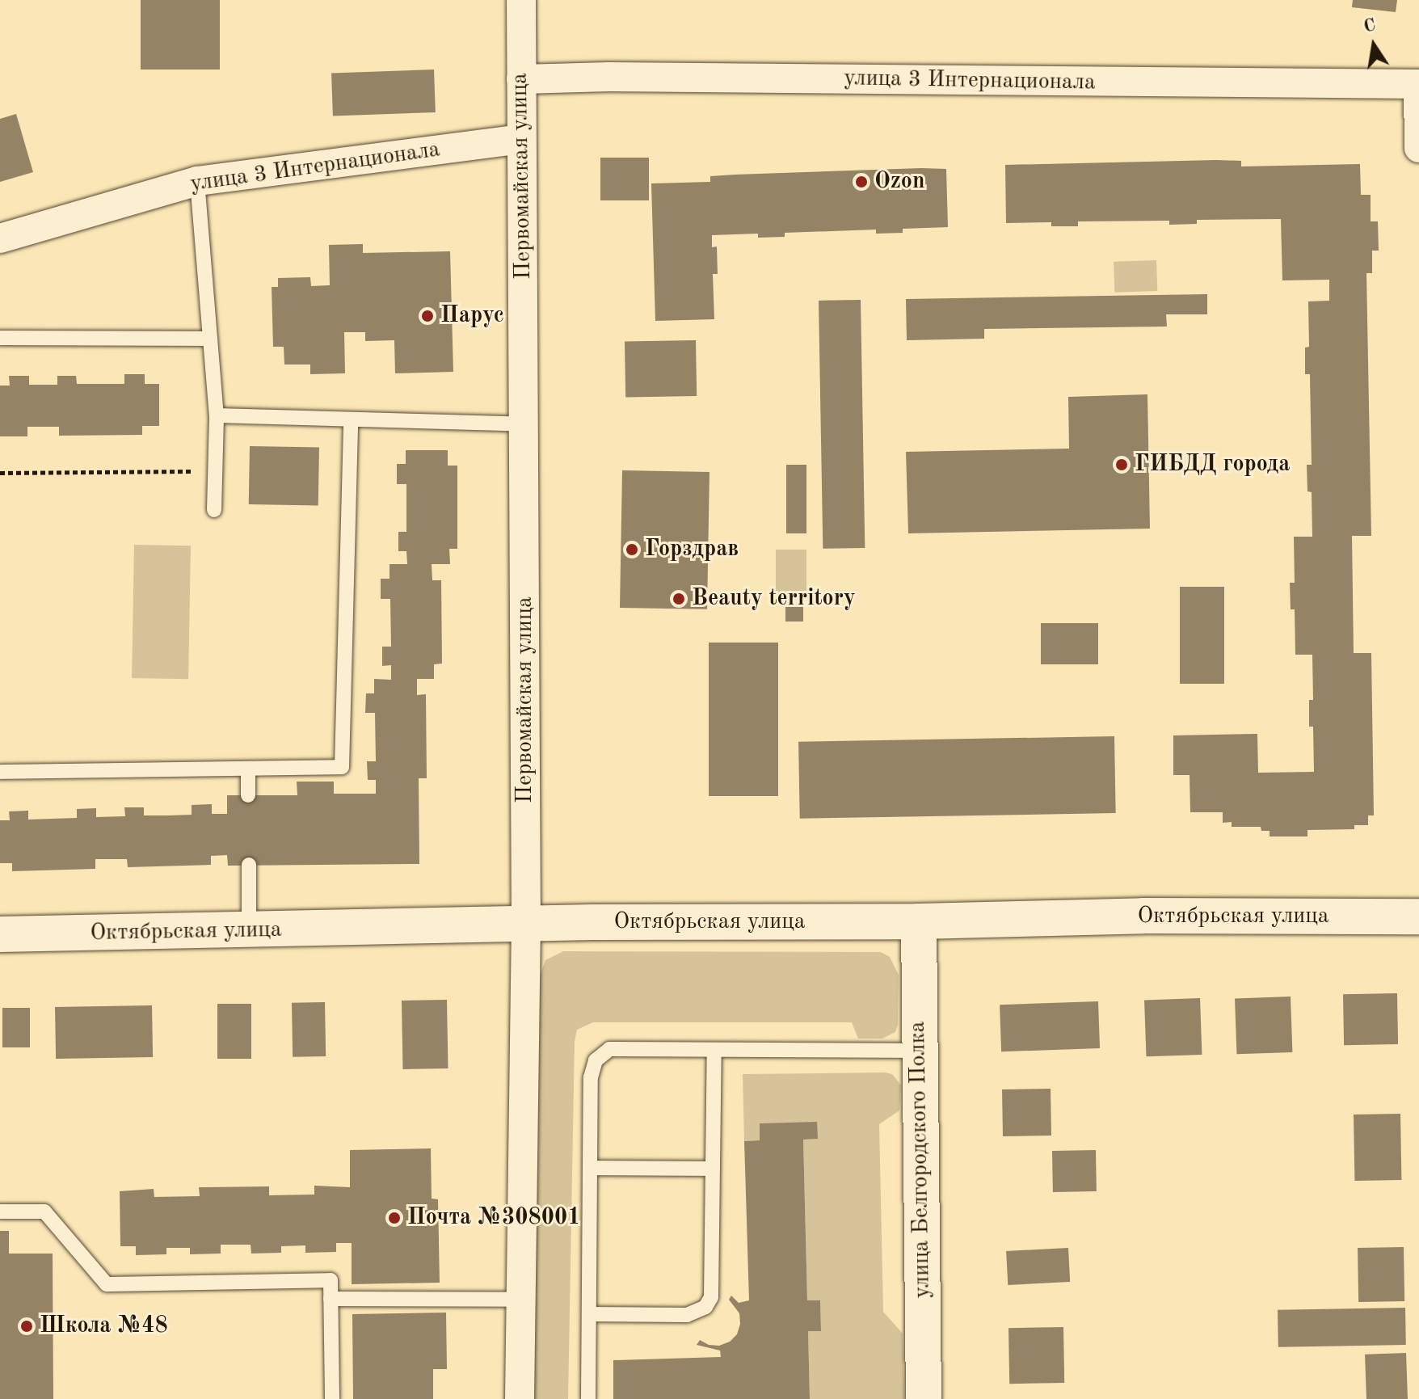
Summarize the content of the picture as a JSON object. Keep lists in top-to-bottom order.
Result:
{
  "streets": {
    "street": [
      "улица 3 Интернационала",
      "Первомайская улица",
      "Октябрьская улица",
      "улица Белгородского Полка"
    ]
  },
  "crossings": [
    ["улица 3 Интернационала", "Первомайская улица"],
    ["Первомайская улица", "Октябрьская улица"],
    ["Октябрьская улица", "улица Белгородского Полка"]
  ],
  "places": [
    "Ozon",
    "Парус",
    "ГИБДД города",
    "Горздрав",
    "Beauty territory",
    "Почта №308001",
    "Школа №48"
  ],
  "north": "top"
}
